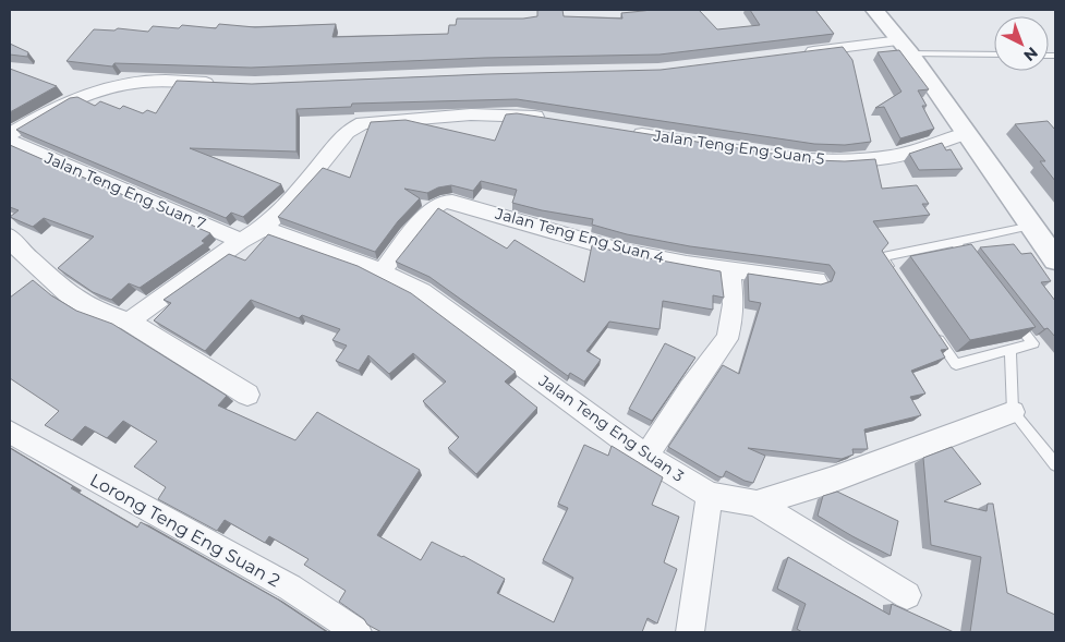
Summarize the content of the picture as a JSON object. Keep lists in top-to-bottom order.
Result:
{
  "streets": {
    "street": [
      "Jalan Teng Eng Suan 5",
      "Jalan Teng Eng Suan 7",
      "Jalan Teng Eng Suan 4",
      "Jalan Teng Eng Suan 3",
      "Lorong Teng Eng Suan 2"
    ]
  },
  "crossings": [
    ["Jalan Teng Eng Suan 4", "Jalan Teng Eng Suan 3"]
  ],
  "north": "bottom right"
}
